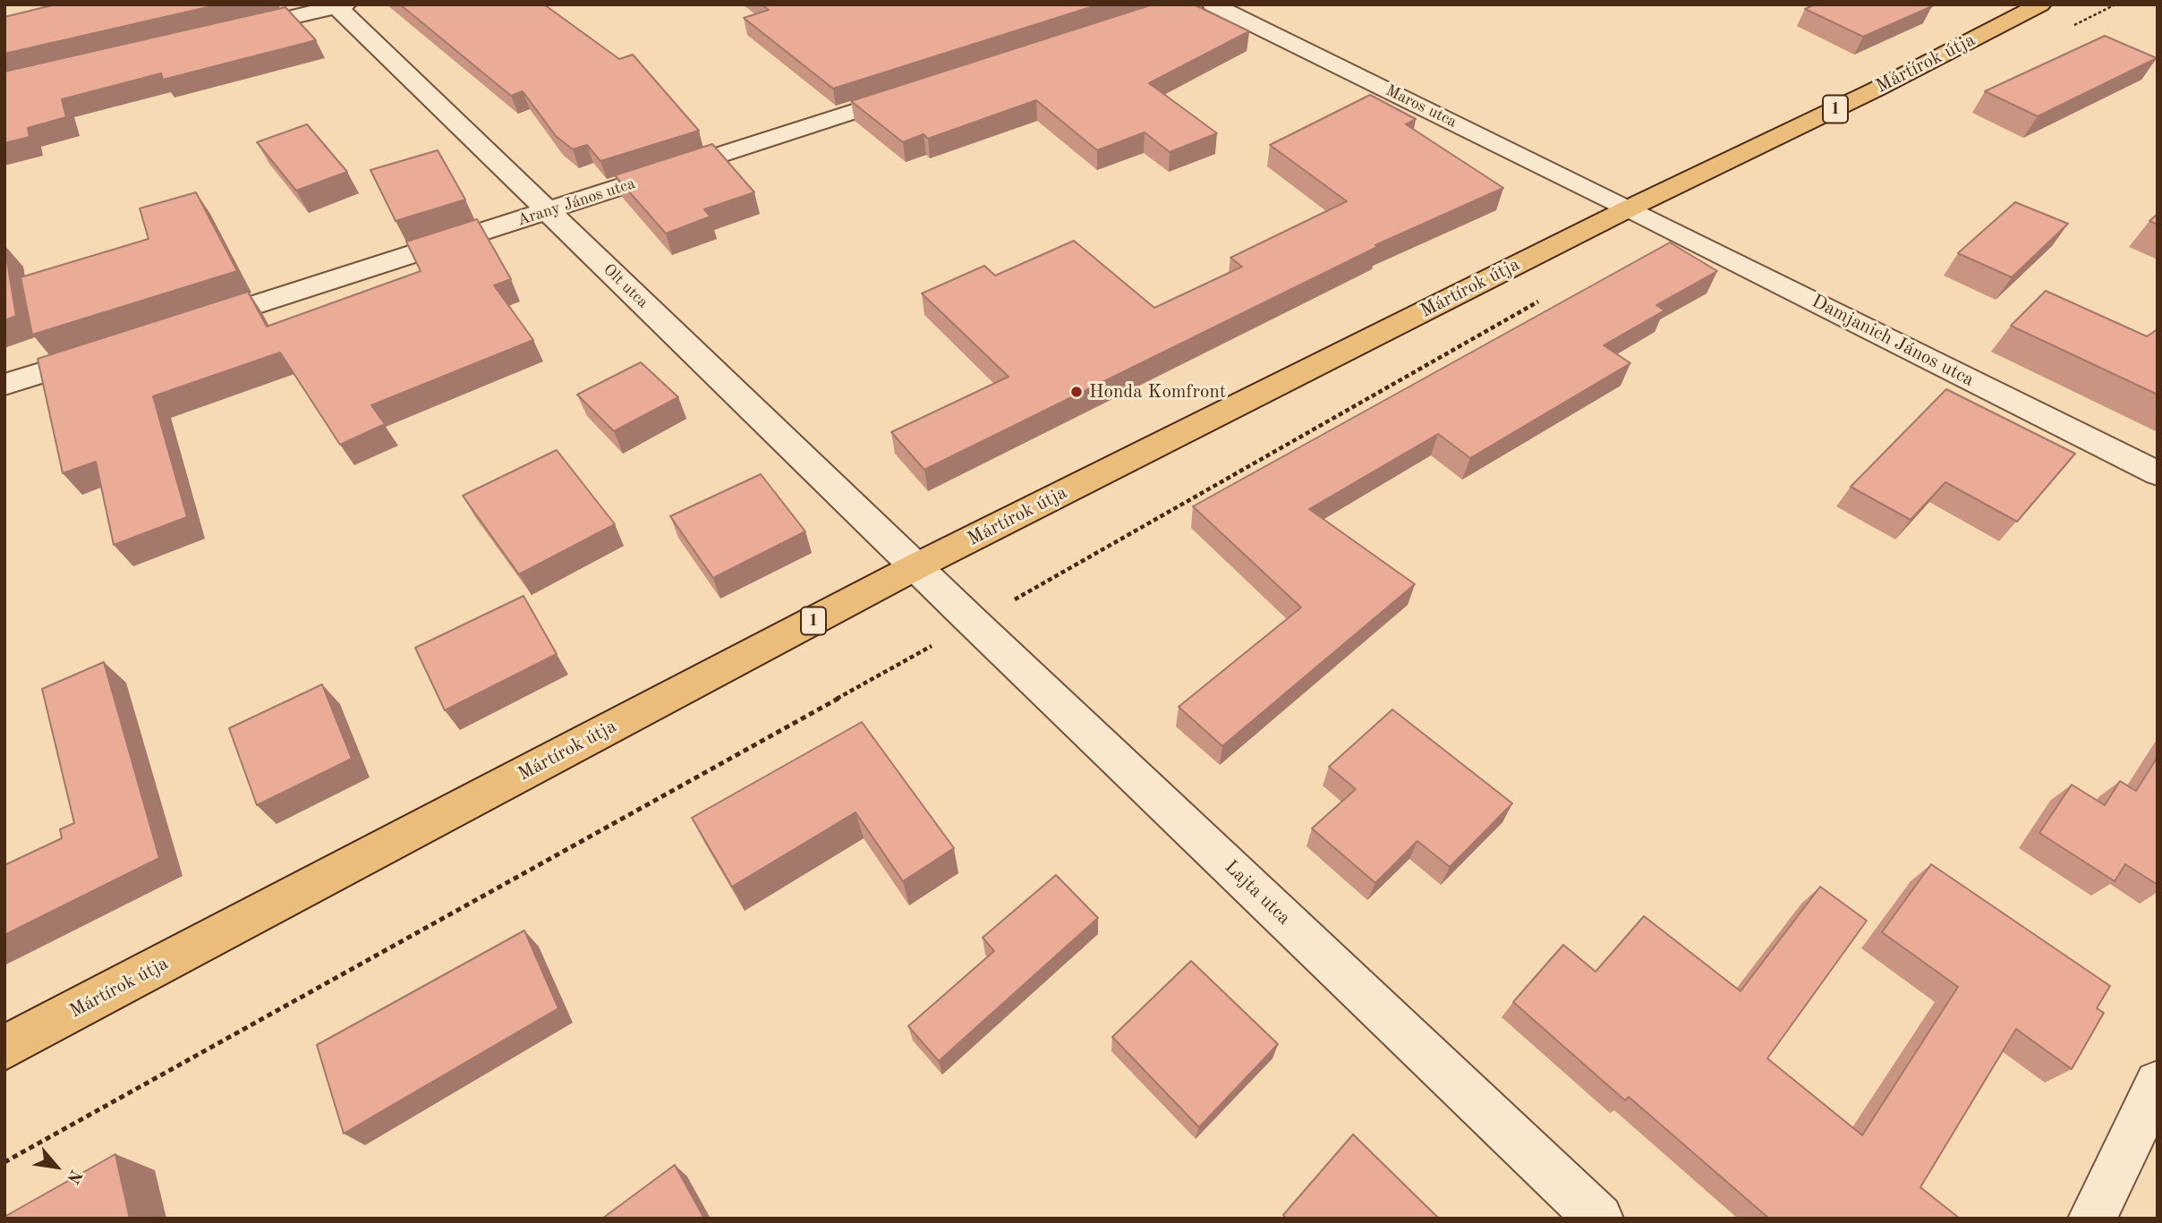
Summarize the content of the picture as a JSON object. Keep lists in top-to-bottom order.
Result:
{
  "streets": {
    "main road": ["Mártírok útja", "1"],
    "street": [
      "Maros utca",
      "Arany János utca",
      "Olt utca",
      "Damjanich János utca",
      "Lajta utca"
    ]
  },
  "crossings": [
    ["Mártírok útja", "Maros utca"],
    ["Mártírok útja", "Olt utca"],
    ["Mártírok útja", "Damjanich János utca"],
    ["Mártírok útja", "Lajta utca"],
    ["Maros utca", "Damjanich János utca"],
    ["Arany János utca", "Olt utca"],
    ["Olt utca", "Lajta utca"]
  ],
  "places": ["Honda Komfront"],
  "north": "bottom right"
}
